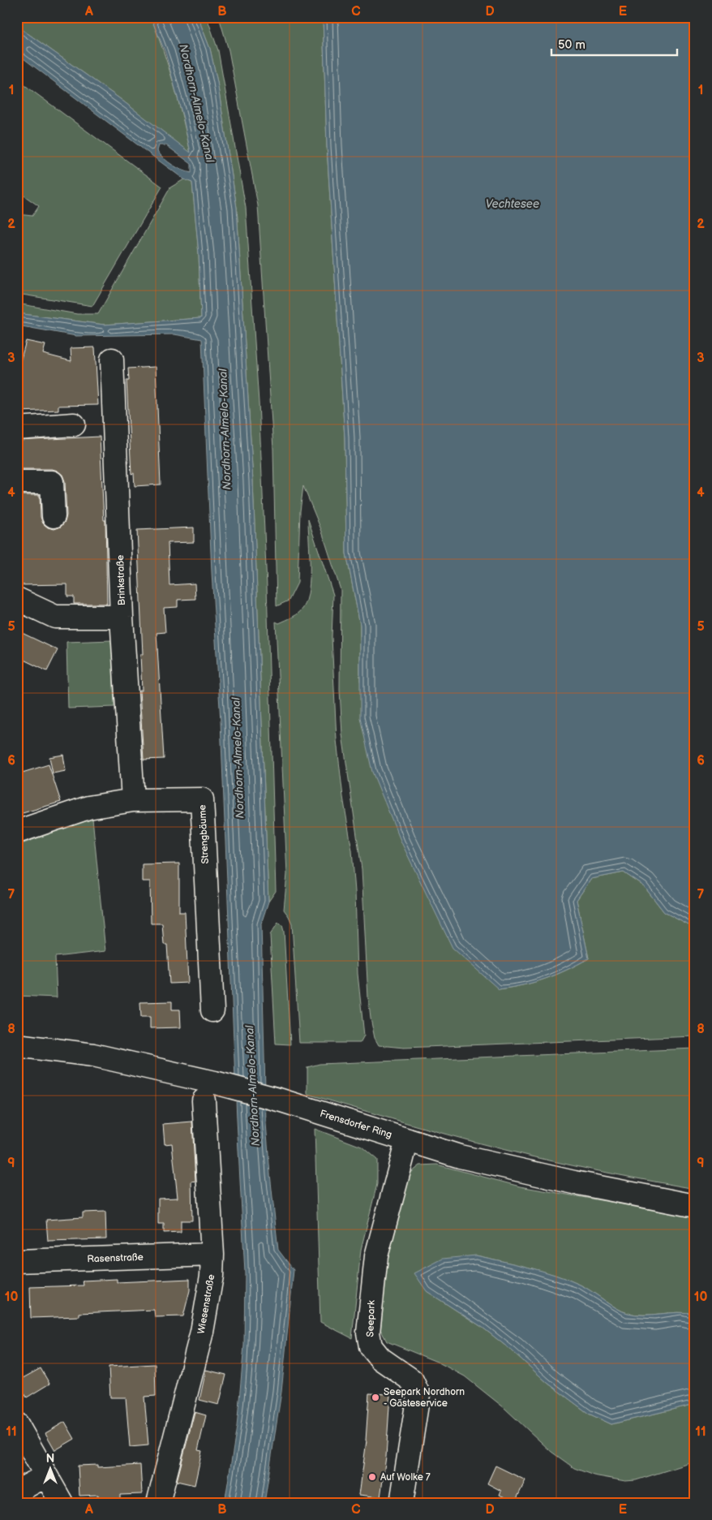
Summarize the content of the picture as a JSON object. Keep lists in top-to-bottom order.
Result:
{
  "streets": {
    "street": [
      "Brinkstraße",
      "Strengbäume",
      "Frensdorfer Ring",
      "Rasenstraße",
      "Wiesenstraße",
      "Seepark"
    ]
  },
  "crossings": [
    ["Brinkstraße", "Strengbäume"],
    ["Frensdorfer Ring", "Wiesenstraße"],
    ["Frensdorfer Ring", "Seepark"],
    ["Rasenstraße", "Wiesenstraße"]
  ],
  "water": ["Nordhorn-Almelo-Kanal", "Vechtesee"],
  "places": ["Seepark Nordhorn - Gästeservice", "Auf Wolke 7"],
  "scale_bar": "50 m",
  "north": "top",
  "grid": {
    "columns": [
      "A",
      "B",
      "C",
      "D",
      "E"
    ],
    "rows": [
      "1",
      "2",
      "3",
      "4",
      "5",
      "6",
      "7",
      "8",
      "9",
      "10",
      "11"
    ]
  }
}
